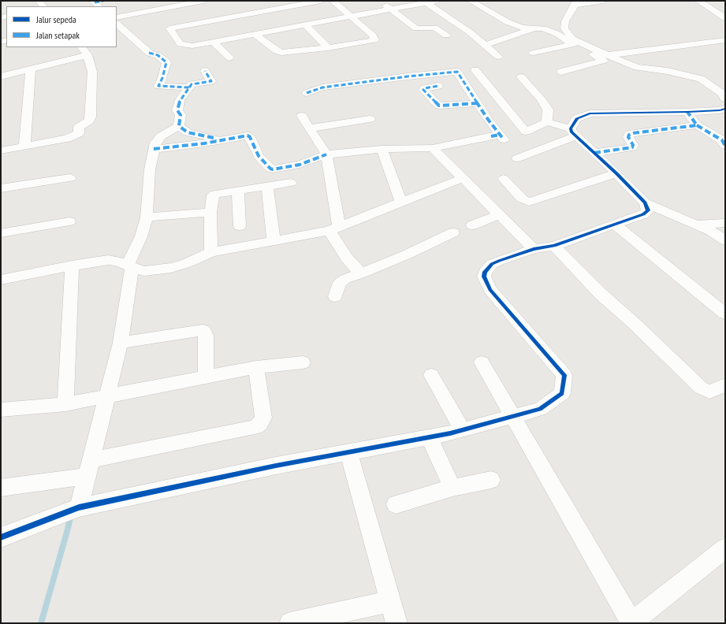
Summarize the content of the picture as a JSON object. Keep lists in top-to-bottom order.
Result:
{
  "legend": ["Jalur sepeda", "Jalan setapak"]
}
